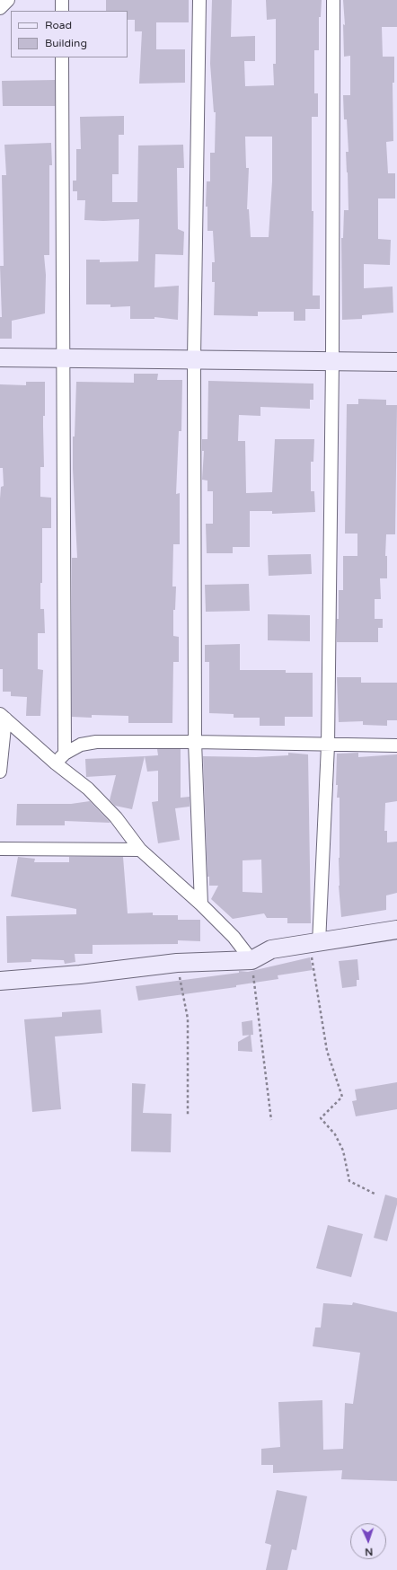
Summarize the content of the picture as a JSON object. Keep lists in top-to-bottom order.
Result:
{
  "legend": ["Road", "Building"],
  "north": "bottom"
}
